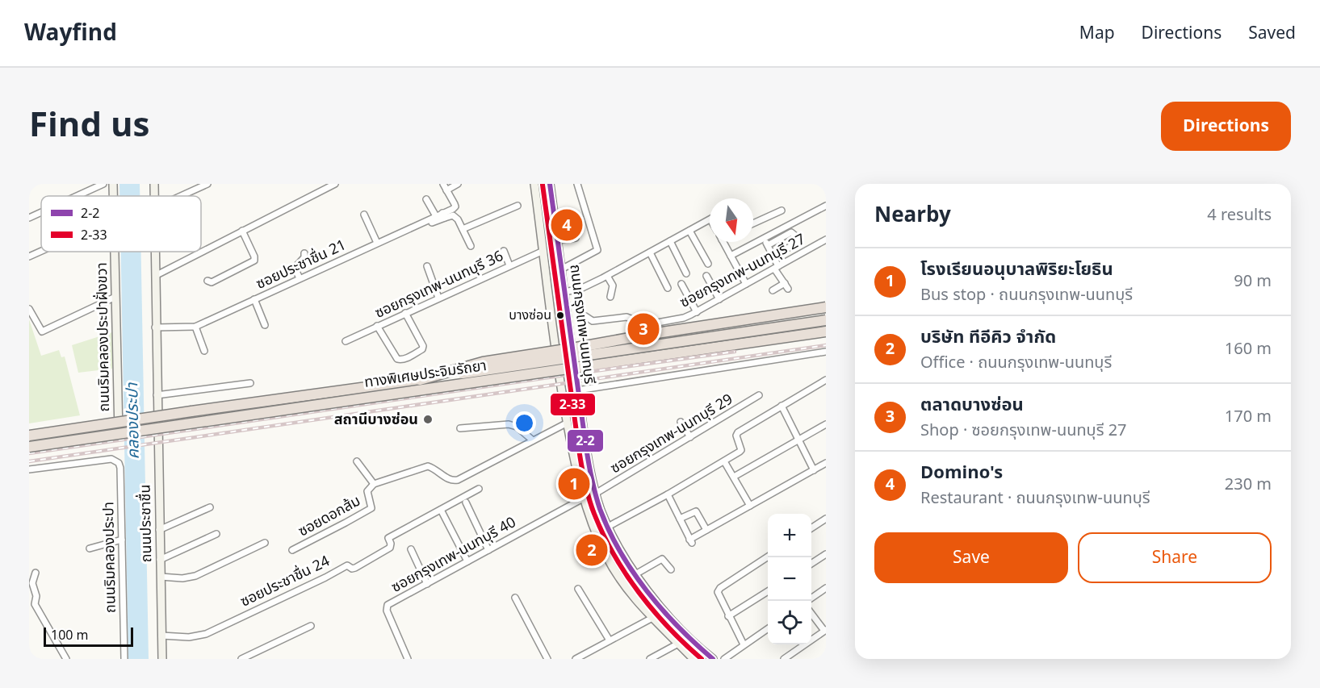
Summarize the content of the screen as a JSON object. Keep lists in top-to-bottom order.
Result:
{
  "streets": {
    "highway": ["ทางพิเศษประจิมรัถยา"],
    "main road": ["ถนนกรุงเทพ-นนทบุรี", "ถนนริมคลองประปาฝั่งขวา", "ถนนประชาชื่น"],
    "street": [
      "ซอยประชาชื่น 21",
      "ซอยกรุงเทพ-นนทบุรี 27",
      "ซอยกรุงเทพ-นนทบุรี 36",
      "ซอยกรุงเทพ-นนทบุรี 29",
      "ซอยดอกส้ม",
      "ซอยกรุงเทพ-นนทบุรี 40",
      "ถนนริมคลองประปา",
      "ซอยประชาชื่น 24"
    ]
  },
  "crossings": [
    ["ซอยประชาชื่น 21", "ถนนประชาชื่น"],
    ["ซอยกรุงเทพ-นนทบุรี 36", "ถนนกรุงเทพ-นนทบุรี"],
    ["ถนนกรุงเทพ-นนทบุรี", "ซอยกรุงเทพ-นนทบุรี 29"],
    ["ถนนกรุงเทพ-นนทบุรี", "ซอยดอกส้ม"],
    ["ถนนกรุงเทพ-นนทบุรี", "ซอยกรุงเทพ-นนทบุรี 40"],
    ["ถนนประชาชื่น", "ซอยประชาชื่น 24"]
  ],
  "water": ["คลองประปา"],
  "places": ["บางซ่อน", "สถานีบางซ่อน"],
  "lines": ["transit line 2-2", "transit line 2-33"],
  "legend": ["2-2", "2-33"],
  "scale_bar": "100 m",
  "north": "bottom",
  "page": {
    "header": "Wayfind",
    "nav": ["Map", "Directions", "Saved"],
    "title": "Find us",
    "buttons": [
      "Directions",
      ["Save", "Share"]
    ],
    "heading": ["Nearby", "4 results"],
    "pins": [
      "4",
      "3",
      "1",
      "2"
    ],
    "list": [
      {
        "mark": "1",
        "name": "โรงเรียนอนุบาลพิริยะโยธิน",
        "note": "Bus stop · ถนนกรุงเทพ-นนทบุรี",
        "value": "90 m"
      },
      {
        "mark": "2",
        "name": "บริษัท ทีอีคิว จำกัด",
        "note": "Office · ถนนกรุงเทพ-นนทบุรี",
        "value": "160 m"
      },
      {
        "mark": "3",
        "name": "ตลาดบางซ่อน",
        "note": "Shop · ซอยกรุงเทพ-นนทบุรี 27",
        "value": "170 m"
      },
      {
        "mark": "4",
        "name": "Domino's",
        "note": "Restaurant · ถนนกรุงเทพ-นนทบุรี",
        "value": "230 m"
      }
    ],
    "map_buttons": ["+", "−"],
    "scale": "100 m"
  }
}
